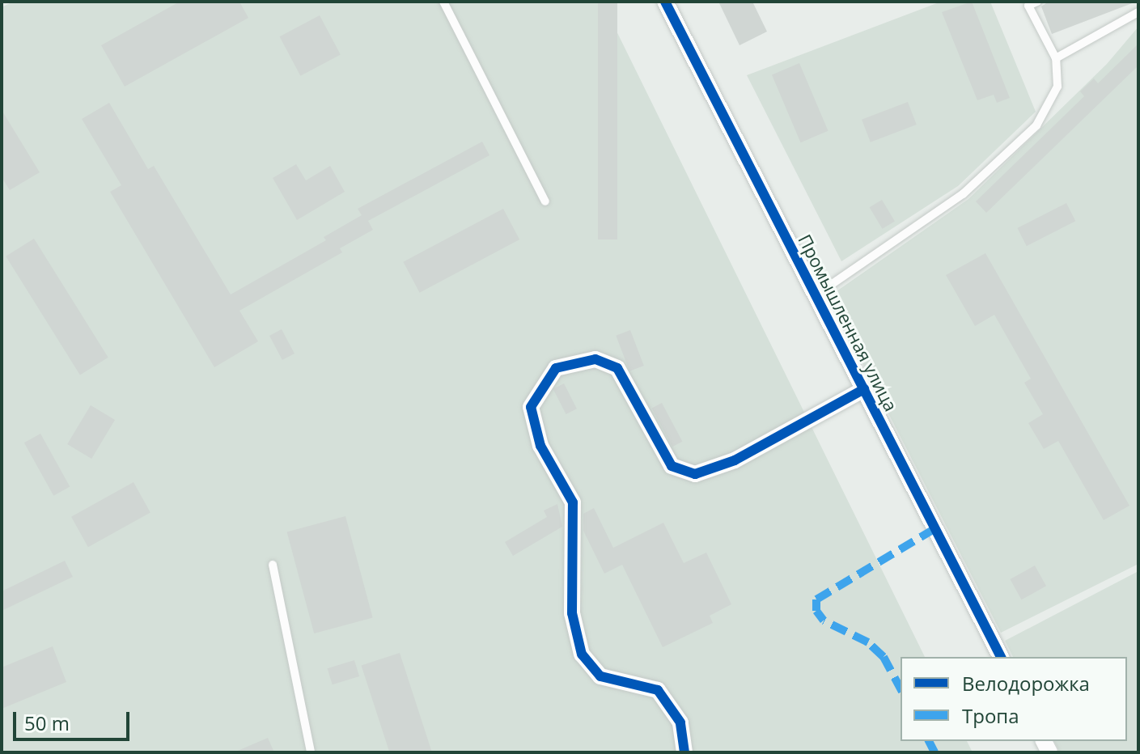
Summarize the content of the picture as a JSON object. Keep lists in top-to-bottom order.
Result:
{
  "streets": {
    "street": ["Промышленная улица"]
  },
  "legend": ["Велодорожка", "Тропа"],
  "scale_bar": "50 m"
}
